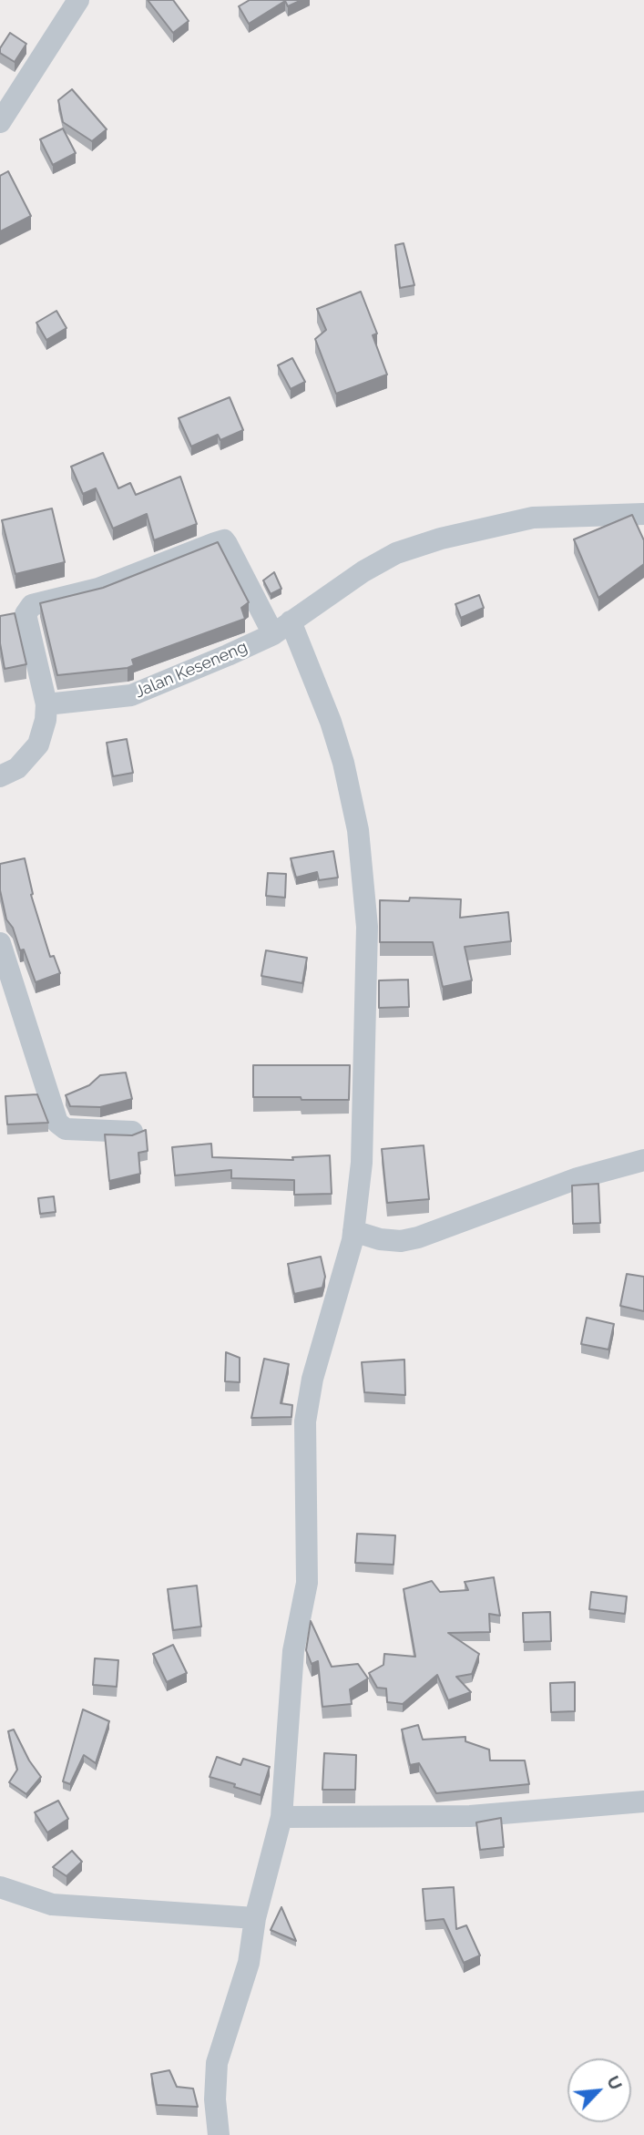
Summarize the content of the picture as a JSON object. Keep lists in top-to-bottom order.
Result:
{
  "streets": {
    "street": ["Jalan Keseneng"]
  },
  "north": "top right"
}
